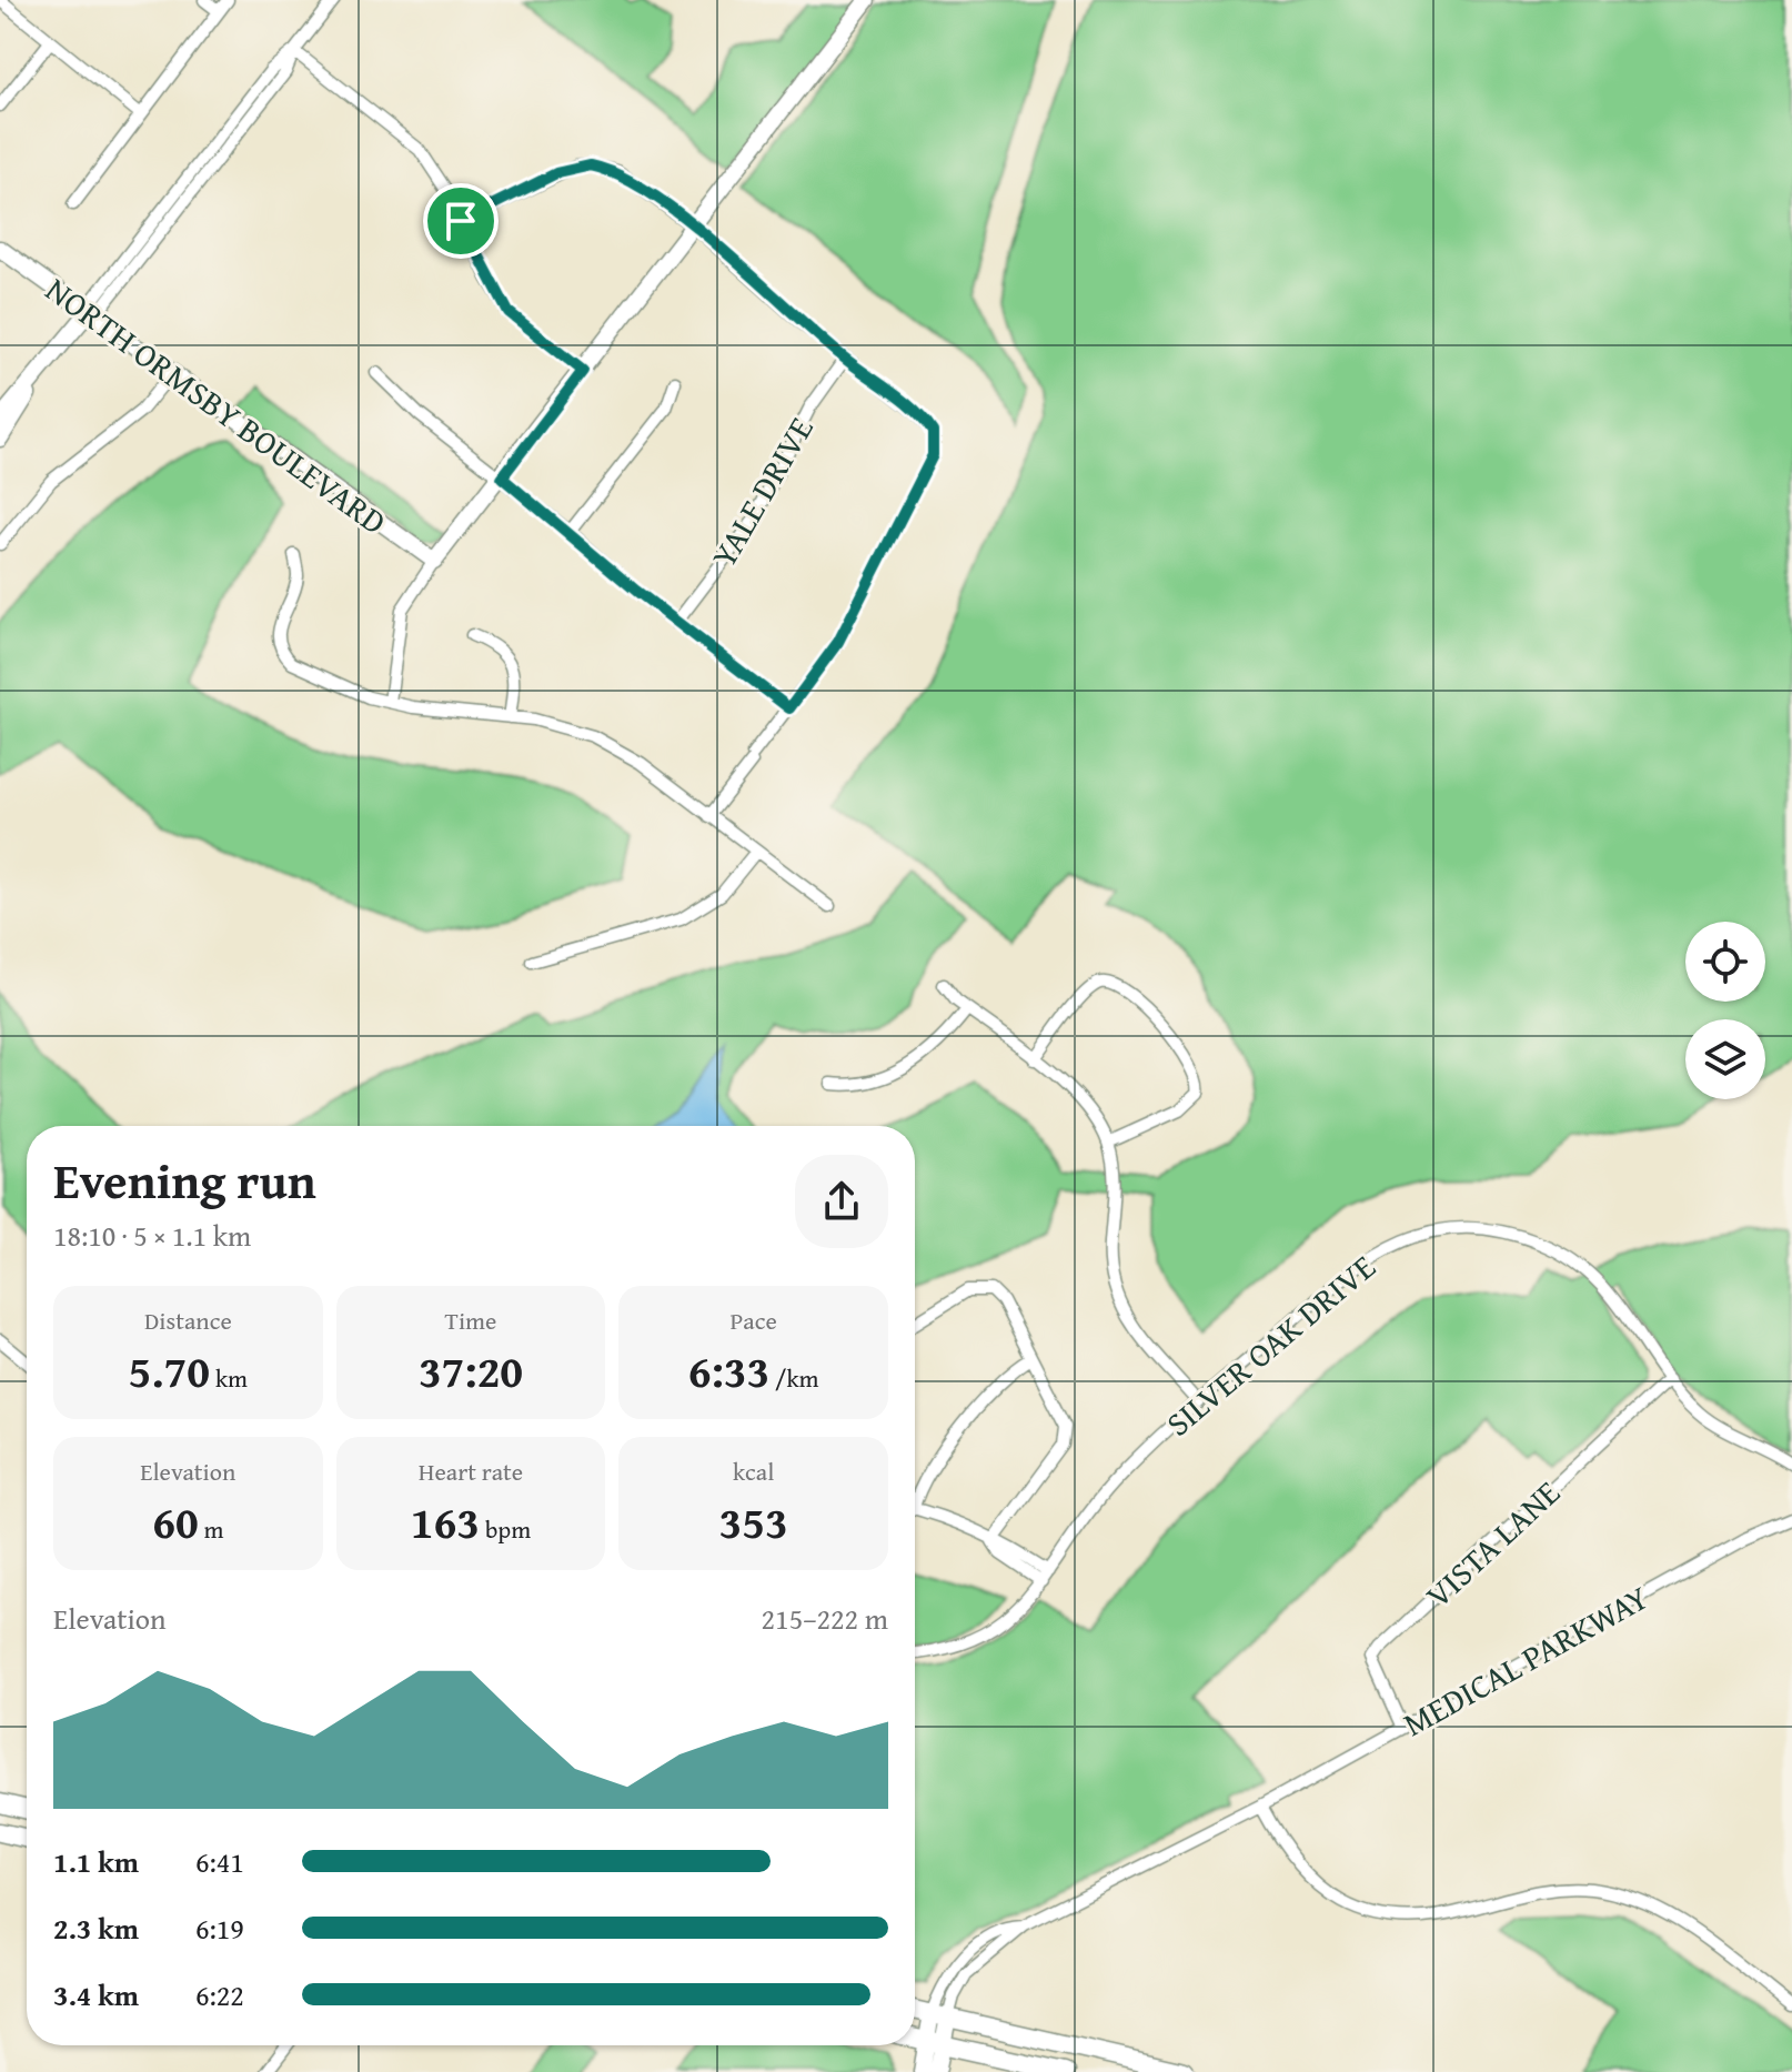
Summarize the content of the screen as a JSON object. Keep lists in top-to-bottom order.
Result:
{
  "streets": {
    "street": [
      "NORTH ORMSBY BOULEVARD",
      "YALE DRIVE",
      "SILVER OAK DRIVE",
      "VISTA LANE",
      "MEDICAL PARKWAY"
    ]
  },
  "crossings": [
    ["SILVER OAK DRIVE", "VISTA LANE"],
    ["VISTA LANE", "MEDICAL PARKWAY"]
  ],
  "page": {
    "heading": ["Evening run", "18:10 · 5 × 1.1 km"],
    "stats": [
      ["Distance", "5.70 km"],
      ["Time", "37:20"],
      ["Pace", "6:33 /km"],
      ["Elevation", "60 m"],
      ["Heart rate", "163 bpm"],
      ["kcal", "353"]
    ],
    "chart": ["Elevation", "215–222 m"],
    "list": [
      {
        "name": "1.1 km",
        "note": "6:41"
      },
      {
        "name": "2.3 km",
        "note": "6:19"
      },
      {
        "name": "3.4 km",
        "note": "6:22"
      }
    ]
  }
}
